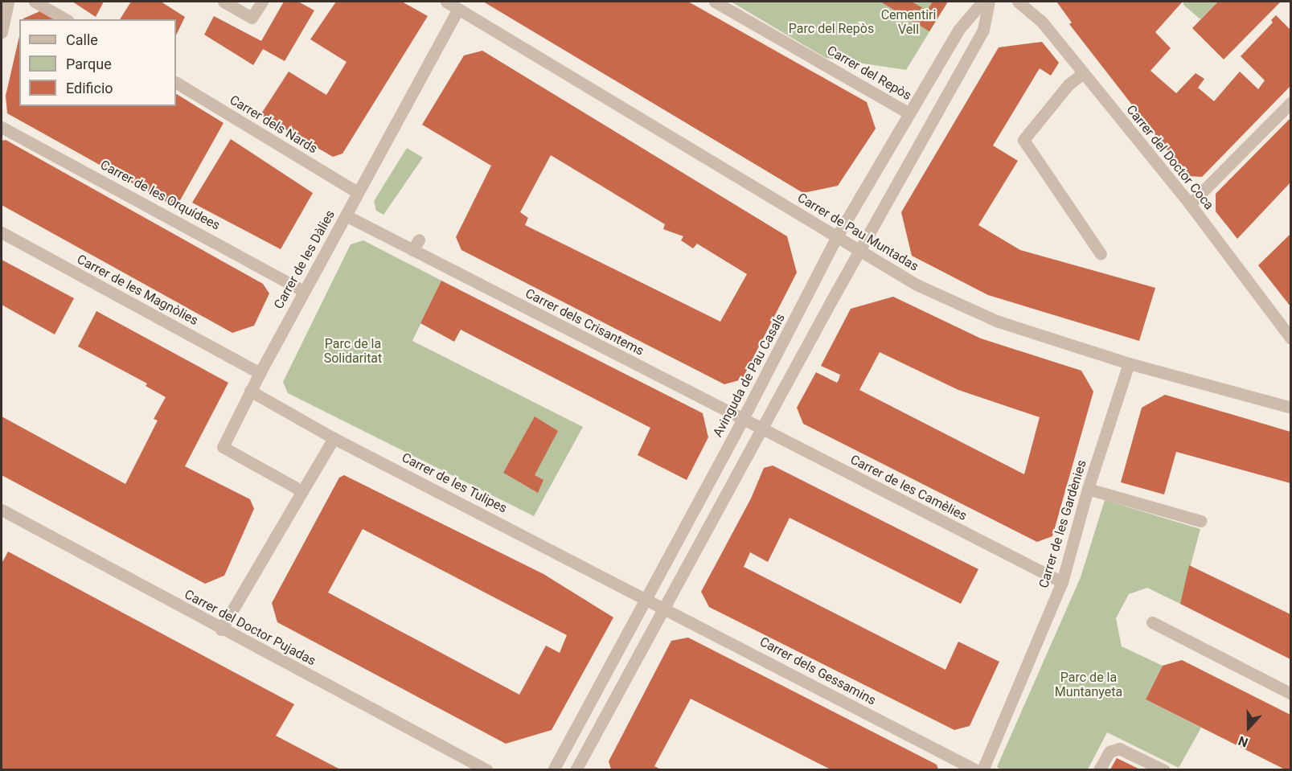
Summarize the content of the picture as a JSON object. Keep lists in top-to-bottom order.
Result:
{
  "streets": {
    "street": [
      "Carrer del Repòs",
      "Carrer dels Nards",
      "Carrer del Doctor Coca",
      "Carrer de les Orquídees",
      "Carrer de Pau Muntadas",
      "Carrer de les Dàlies",
      "Carrer de les Magnòlies",
      "Carrer dels Crisantems",
      "Avinguda de Pau Casals",
      "Carrer de les Tulipes",
      "Carrer de les Camèlies",
      "Carrer de les Gardènies",
      "Carrer del Doctor Pujadas",
      "Carrer dels Gessamins"
    ]
  },
  "crossings": [
    ["Carrer del Repòs", "Avinguda de Pau Casals"],
    ["Carrer dels Nards", "Carrer de les Dàlies"],
    ["Carrer de les Orquídees", "Carrer de les Dàlies"],
    ["Carrer de Pau Muntadas", "Carrer de les Dàlies"],
    ["Carrer de Pau Muntadas", "Avinguda de Pau Casals"],
    ["Carrer de Pau Muntadas", "Carrer de les Gardènies"],
    ["Carrer de les Dàlies", "Carrer de les Magnòlies"],
    ["Carrer de les Dàlies", "Carrer dels Crisantems"],
    ["Carrer de les Dàlies", "Carrer de les Tulipes"],
    ["Carrer dels Crisantems", "Avinguda de Pau Casals"],
    ["Carrer dels Crisantems", "Carrer de les Camèlies"],
    ["Avinguda de Pau Casals", "Carrer de les Tulipes"],
    ["Avinguda de Pau Casals", "Carrer de les Camèlies"],
    ["Avinguda de Pau Casals", "Carrer dels Gessamins"],
    ["Carrer de les Tulipes", "Carrer dels Gessamins"],
    ["Carrer de les Camèlies", "Carrer de les Gardènies"]
  ],
  "parks": [
    "Cementiri Vell",
    "Parc del Repòs",
    "Parc de la Solidaritat",
    "Parc de la Muntanyeta"
  ],
  "legend": ["Calle", "Parque", "Edificio"],
  "north": "bottom"
}
